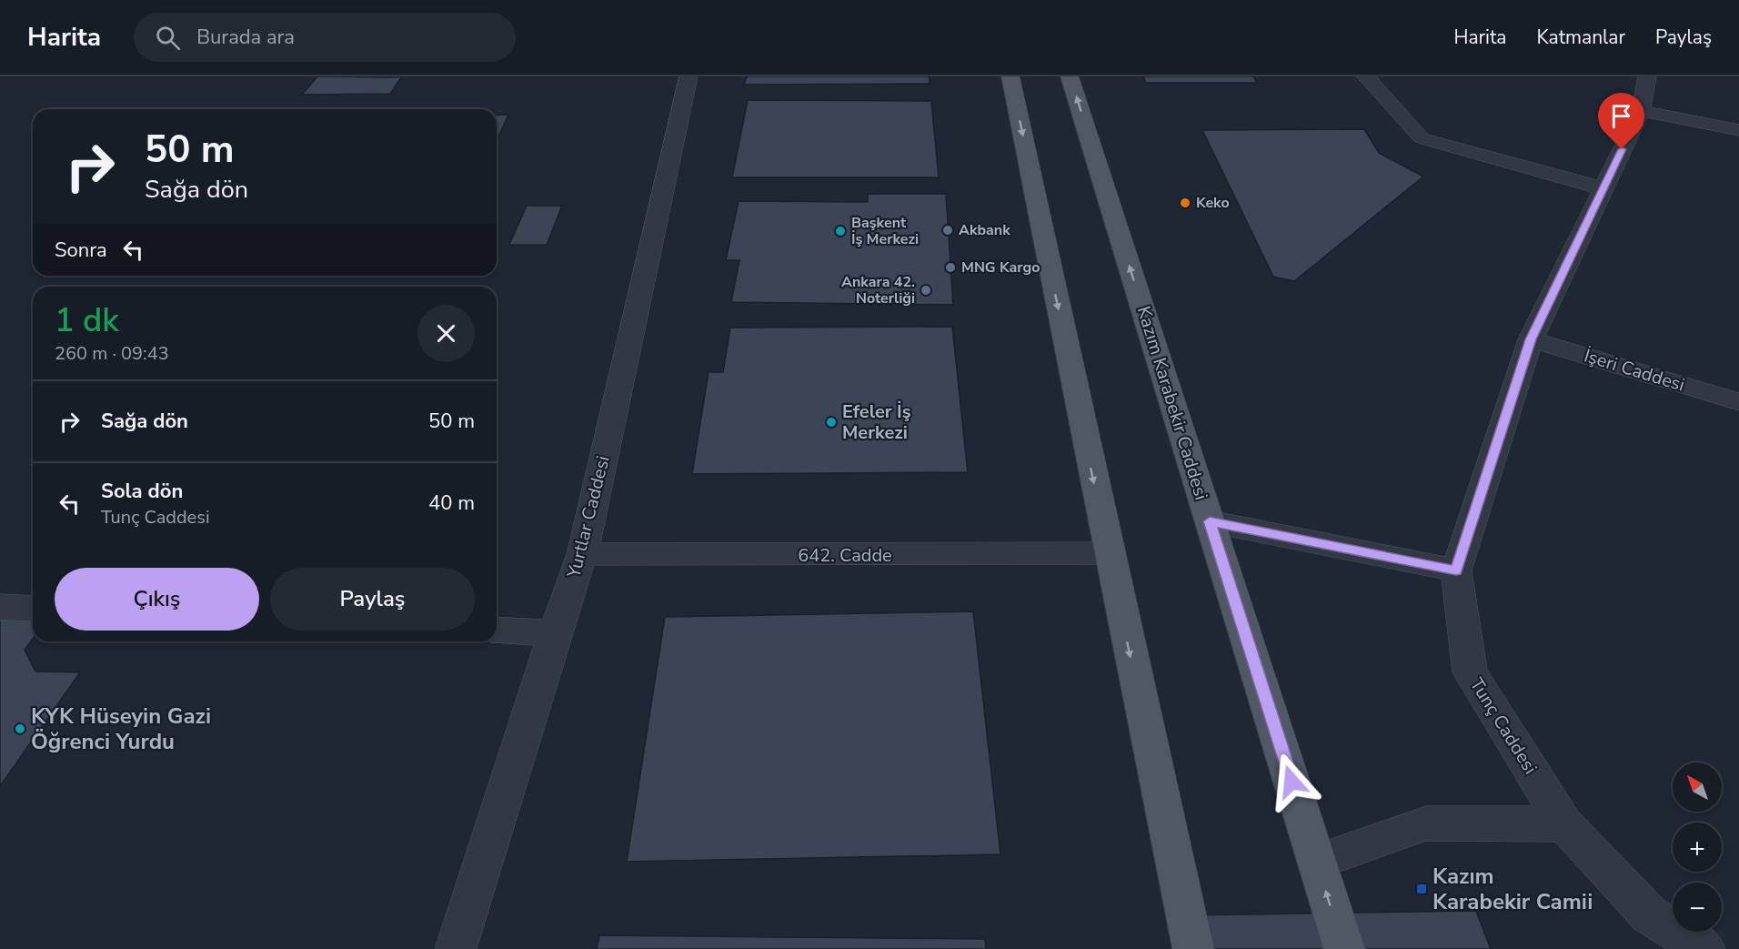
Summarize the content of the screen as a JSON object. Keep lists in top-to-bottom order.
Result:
{
  "streets": {
    "main road": ["Kazım Karabekir Caddesi"],
    "street": [
      "İşeri Caddesi",
      "Yurtlar Caddesi",
      "642. Cadde",
      "Tunç Caddesi"
    ]
  },
  "crossings": [
    ["İşeri Caddesi", "Tunç Caddesi"],
    ["Yurtlar Caddesi", "642. Cadde"]
  ],
  "places": {
    "other": [
      "Keko",
      "Akbank",
      "Başkent İş Merkezi",
      "MNG Kargo",
      "Ankara 42. Noterliği",
      "Efeler İş Merkezi",
      "KYK Hüseyin Gazi Öğrenci Yurdu"
    ],
    "transit": ["Kazım Karabekir Camii"]
  },
  "north": "top left",
  "page": {
    "header": "Harita",
    "search": "Burada ara",
    "nav": ["Harita", "Katmanlar", "Paylaş"],
    "turn": ["50 m", "Sağa dön"],
    "then": "Sonra",
    "heading": ["1 dk", "260 m · 09:43"],
    "list": [
      {
        "name": "Sağa dön",
        "value": "50 m"
      },
      {
        "name": "Sola dön",
        "note": "Tunç Caddesi",
        "value": "40 m"
      }
    ],
    "buttons": ["Çıkış", "Paylaş"],
    "map_buttons": ["+", "−"]
  }
}
